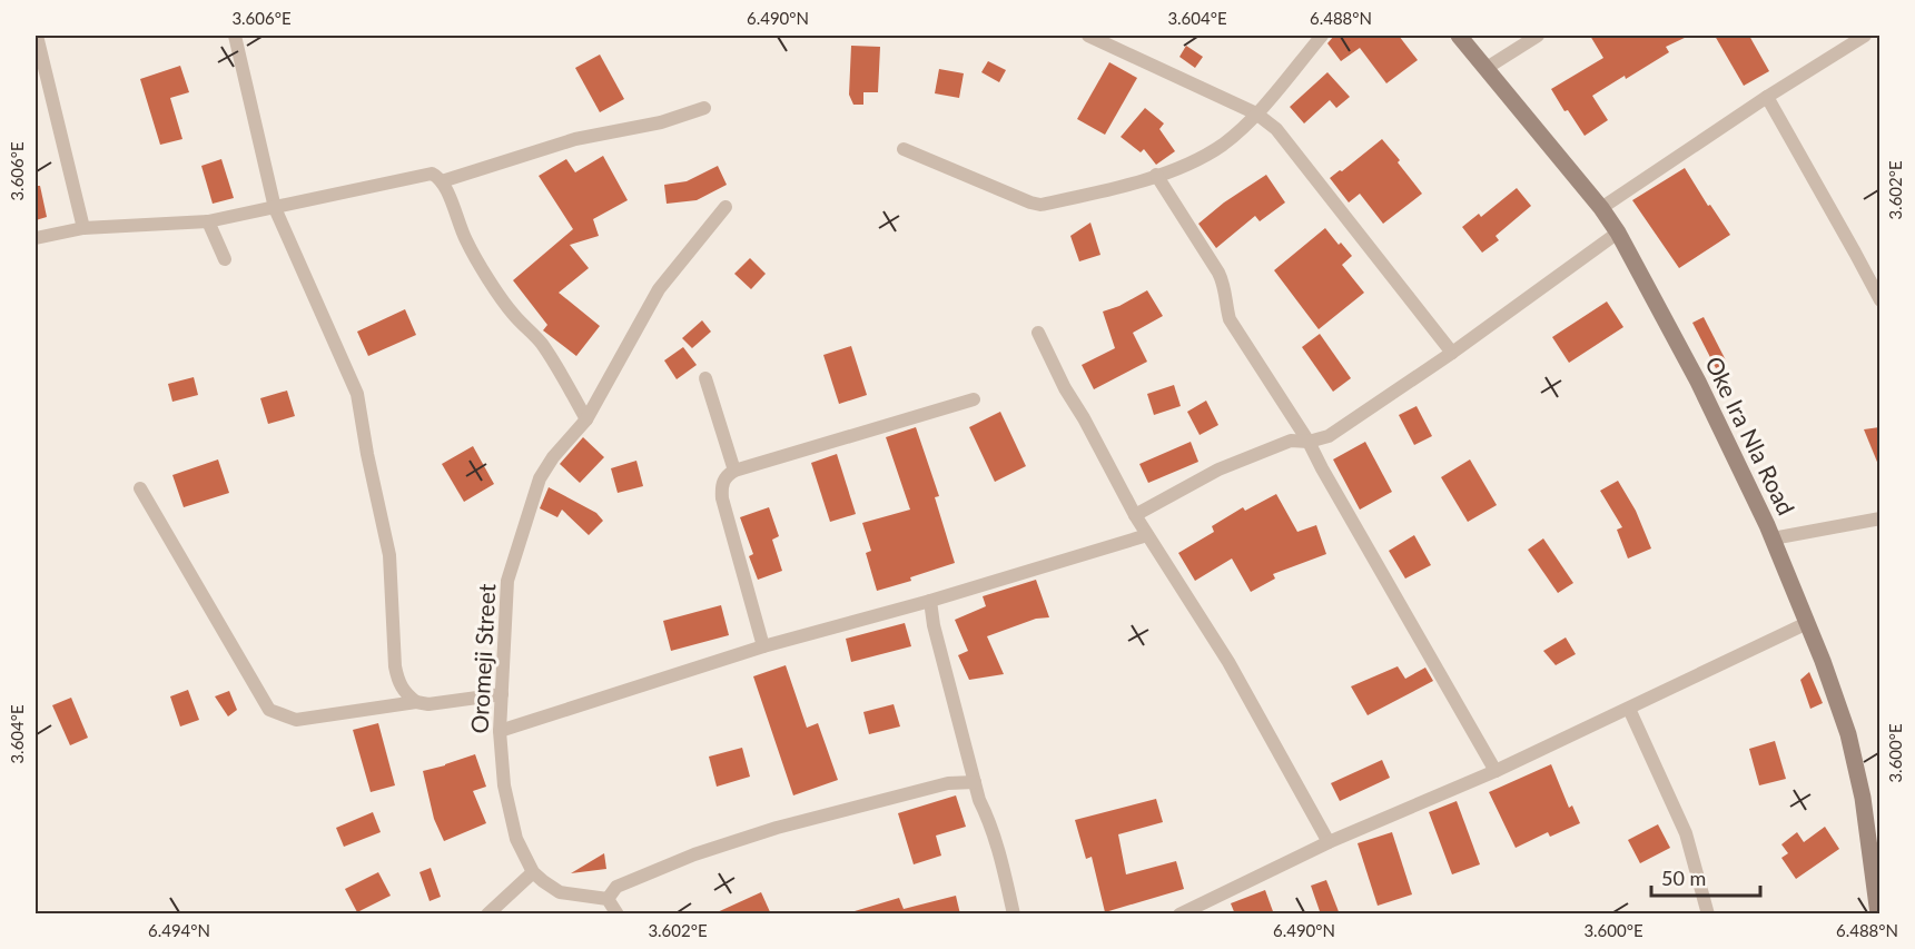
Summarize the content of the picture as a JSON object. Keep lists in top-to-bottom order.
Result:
{
  "streets": {
    "street": ["Oke Ira Nla Road", "Oromeji Street"]
  },
  "scale_bar": "50 m",
  "coordinates": [
    "3.606°E",
    "6.490°N",
    "3.604°E",
    "6.488°N",
    "3.602°E",
    "3.600°E",
    "6.494°N"
  ]
}
